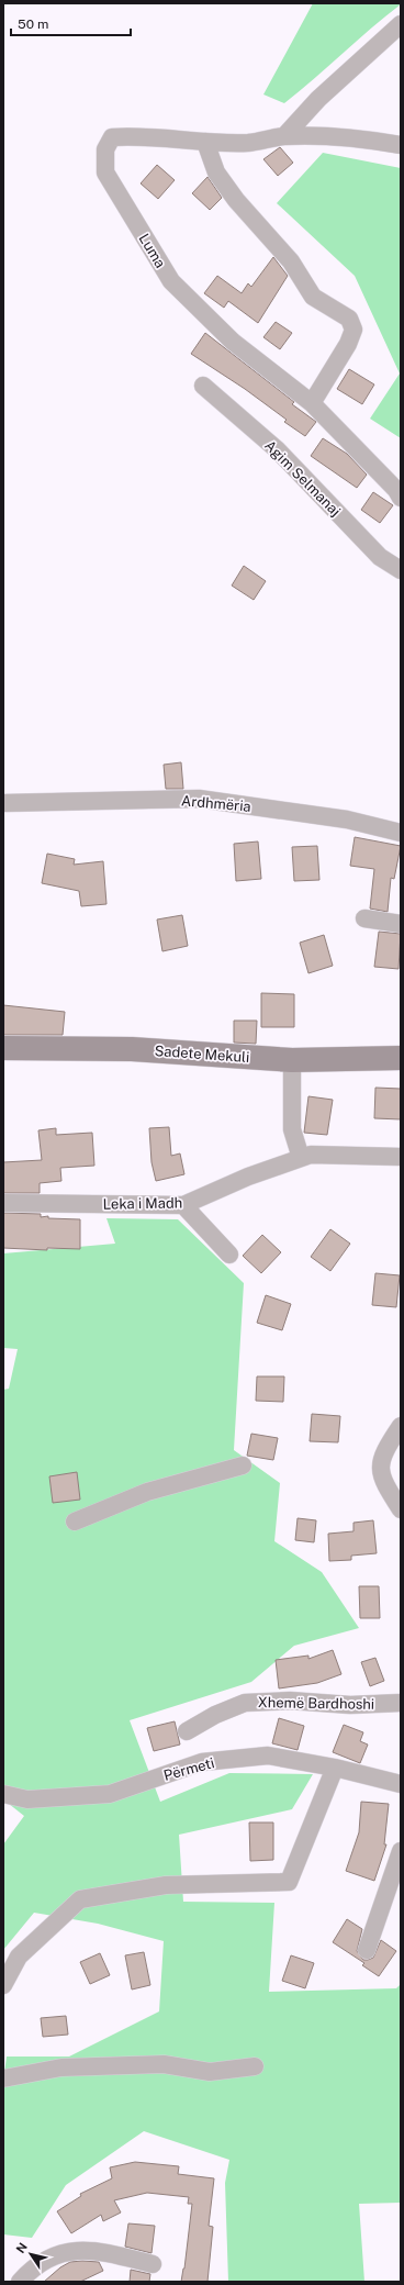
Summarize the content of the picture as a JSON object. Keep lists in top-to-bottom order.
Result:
{
  "streets": {
    "street": [
      "Luma",
      "Agim Selmanaj",
      "Ardhmëria",
      "Sadete Mekuli",
      "Leka i Madh",
      "Xhemë Bardhoshi",
      "Përmeti"
    ]
  },
  "scale_bar": "50 m",
  "north": "top left"
}
